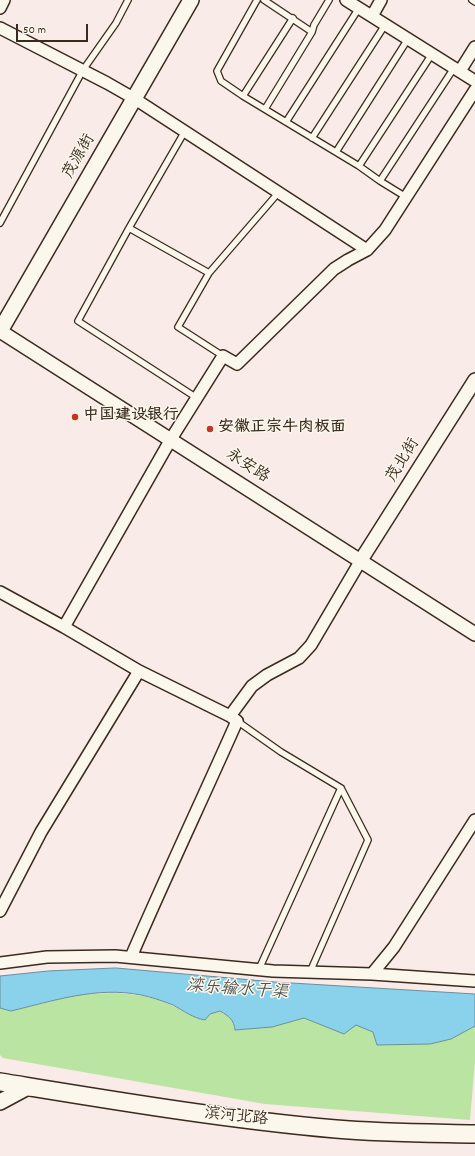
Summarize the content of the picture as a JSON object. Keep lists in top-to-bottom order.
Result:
{
  "streets": {
    "main road": ["茂源街", "滨河北路"],
    "street": ["茂北街", "永安路"]
  },
  "crossings": [
    ["茂源街", "永安路"],
    ["茂北街", "永安路"]
  ],
  "water": ["滦乐输水干渠"],
  "places": ["中国建设银行", "安徽正宗牛肉板面"],
  "scale_bar": "50 m"
}
